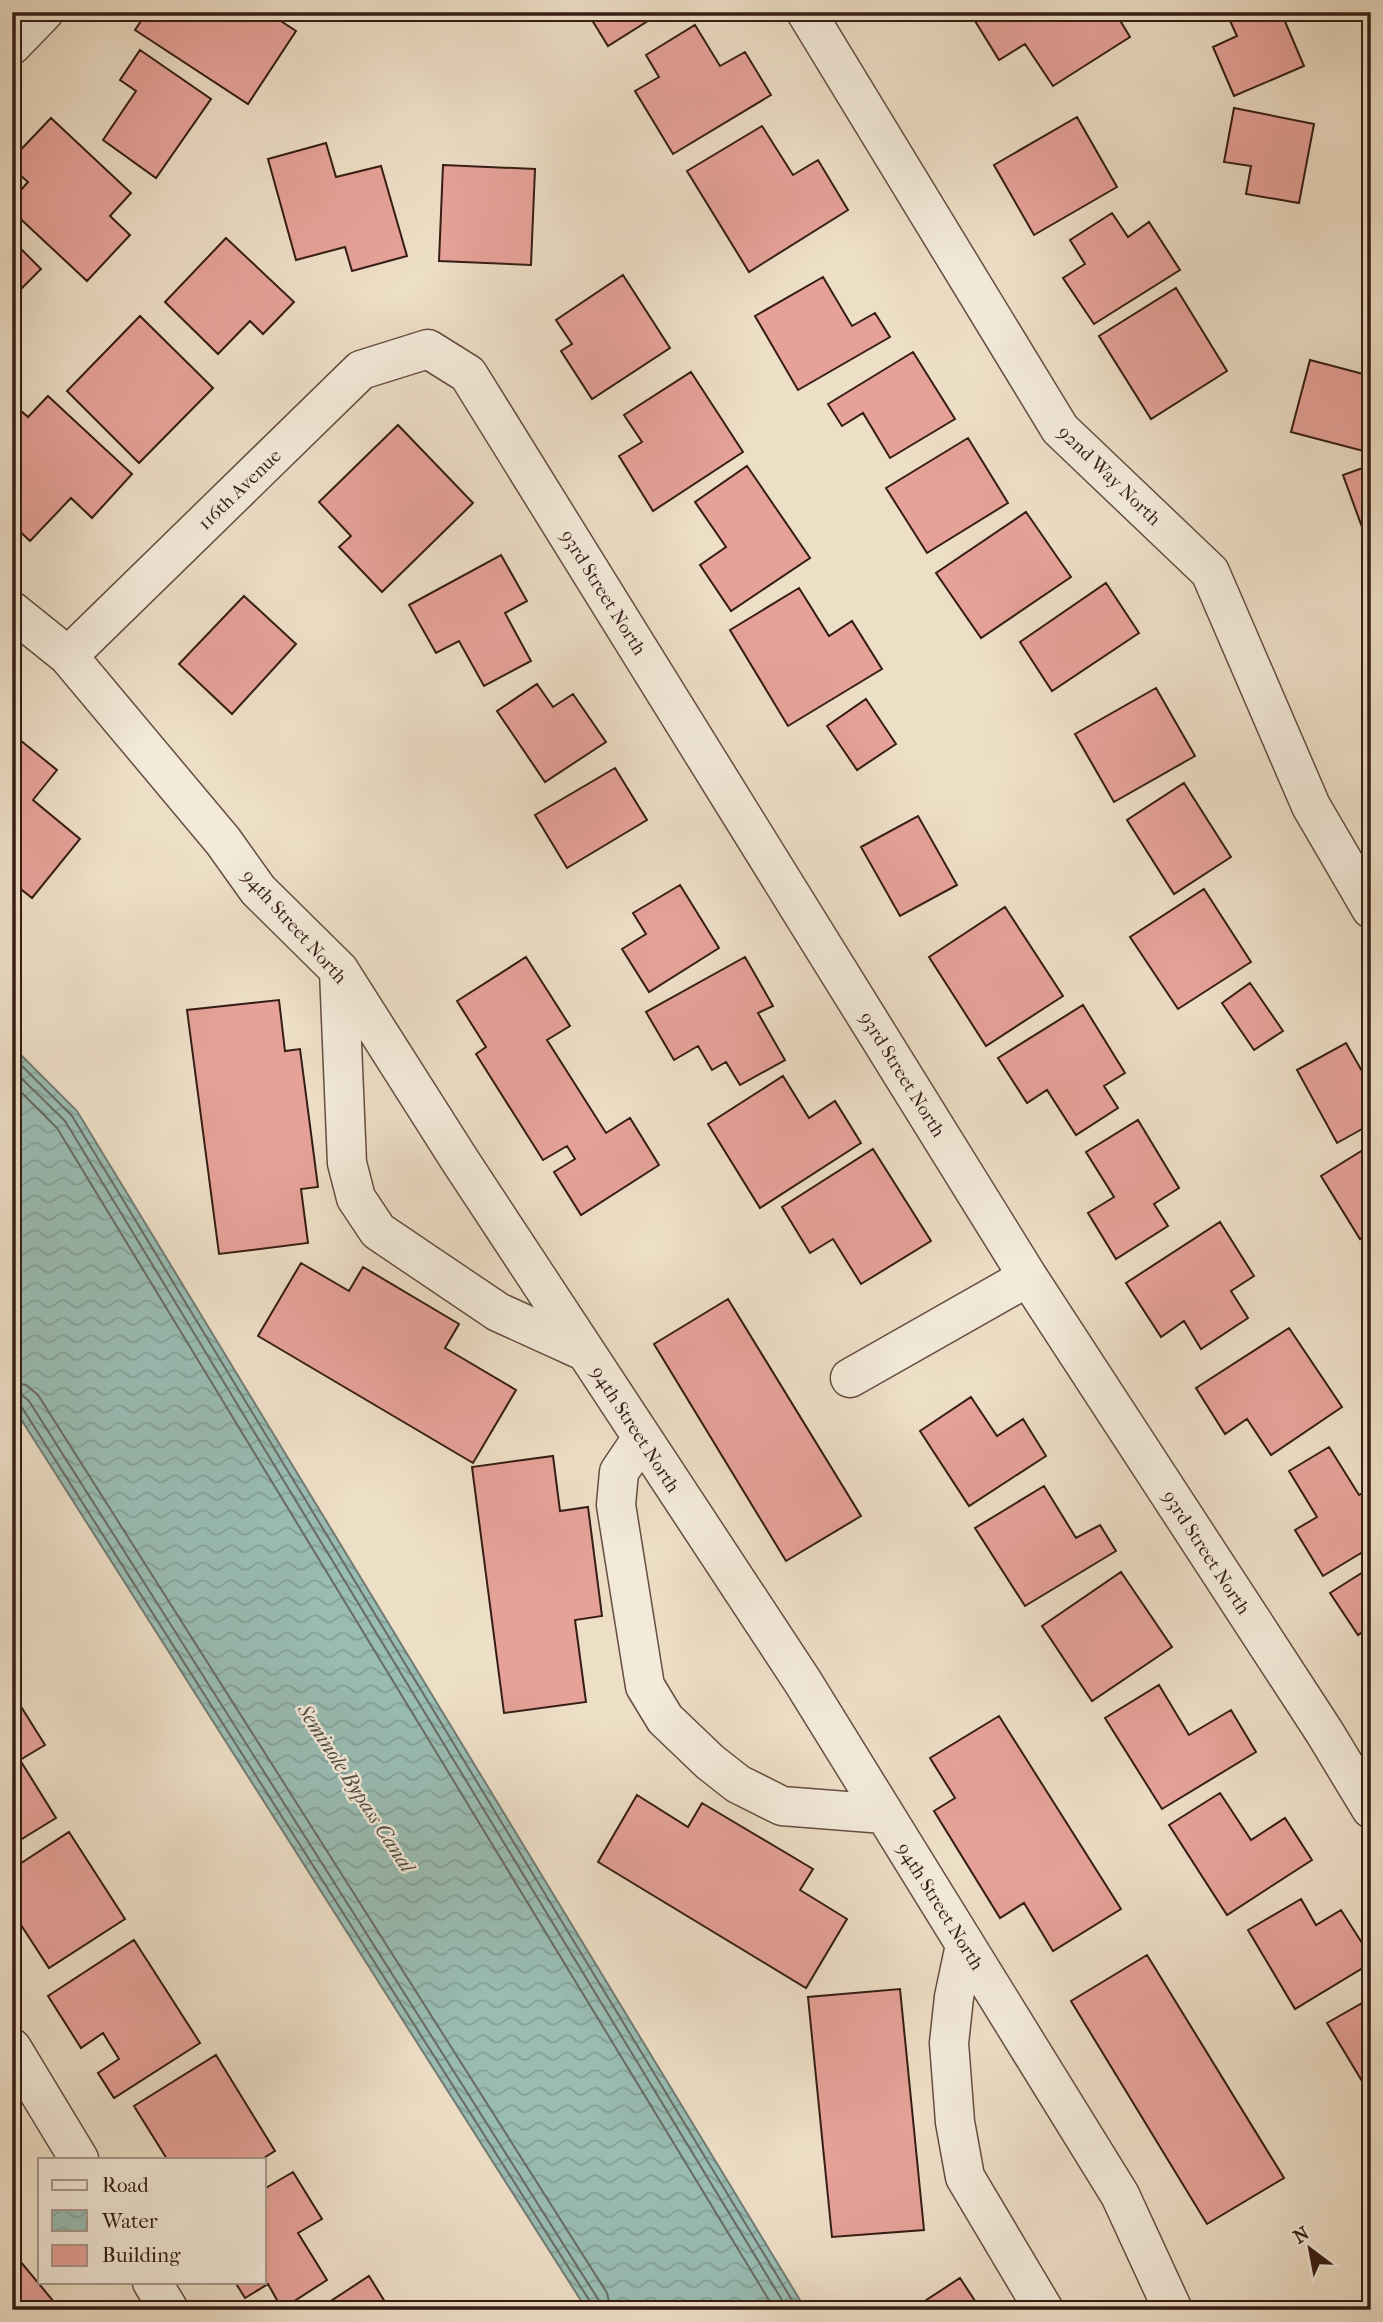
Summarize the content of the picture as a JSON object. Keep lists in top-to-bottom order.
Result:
{
  "streets": {
    "street": [
      "92nd Way North",
      "116th Avenue",
      "93rd Street North",
      "94th Street North"
    ]
  },
  "crossings": [
    ["116th Avenue", "93rd Street North"],
    ["116th Avenue", "94th Street North"]
  ],
  "water": ["Seminole Bypass Canal"],
  "legend": ["Road", "Water", "Building"],
  "north": "top left"
}
